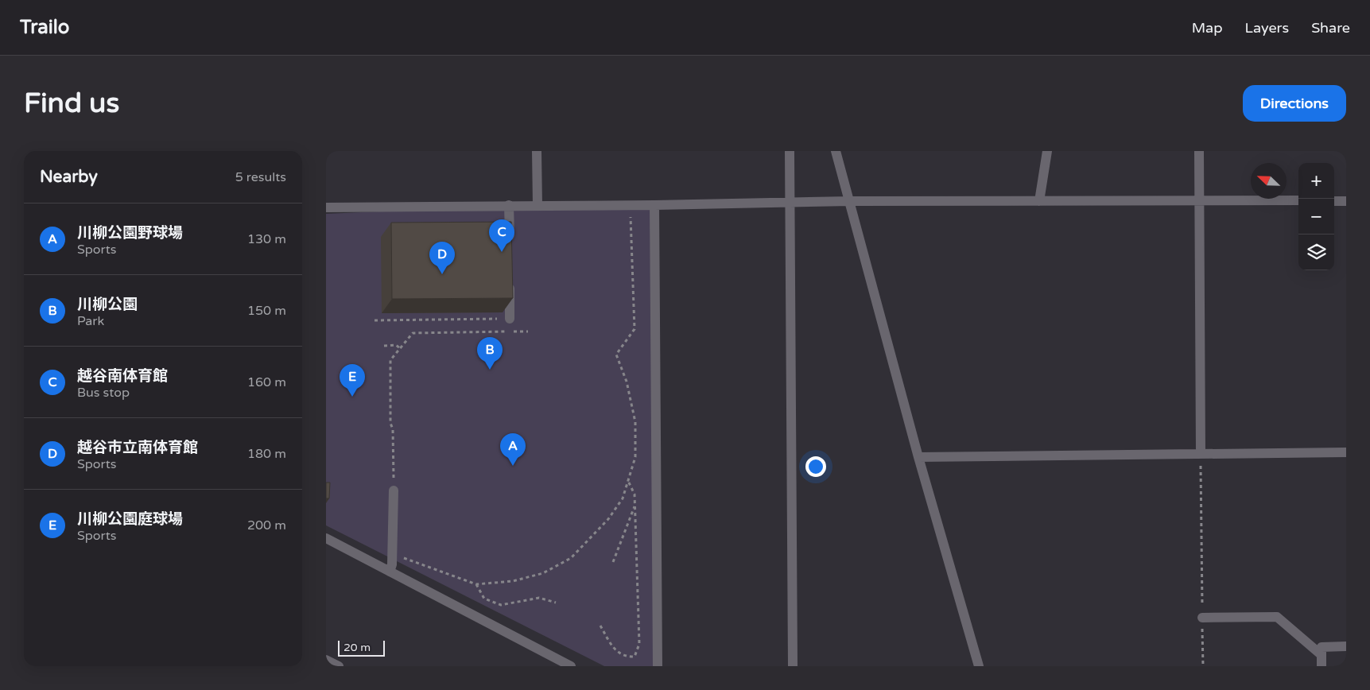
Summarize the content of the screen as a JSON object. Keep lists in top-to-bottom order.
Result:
{
  "scale_bar": "20 m",
  "north": "top left",
  "page": {
    "header": "Trailo",
    "nav": ["Map", "Layers", "Share"],
    "buttons": "Directions",
    "title": "Find us",
    "heading": ["Nearby", "5 results"],
    "map_buttons": ["+", "−"],
    "list": [
      {
        "mark": "A",
        "name": "川柳公園野球場",
        "note": "Sports",
        "value": "130 m"
      },
      {
        "mark": "B",
        "name": "川柳公園",
        "note": "Park",
        "value": "150 m"
      },
      {
        "mark": "C",
        "name": "越谷南体育館",
        "note": "Bus stop",
        "value": "160 m"
      },
      {
        "mark": "D",
        "name": "越谷市立南体育館",
        "note": "Sports",
        "value": "180 m"
      },
      {
        "mark": "E",
        "name": "川柳公園庭球場",
        "note": "Sports",
        "value": "200 m"
      }
    ],
    "pins": [
      "C",
      "D",
      "B",
      "E",
      "A"
    ],
    "scale": "20 m"
  }
}
